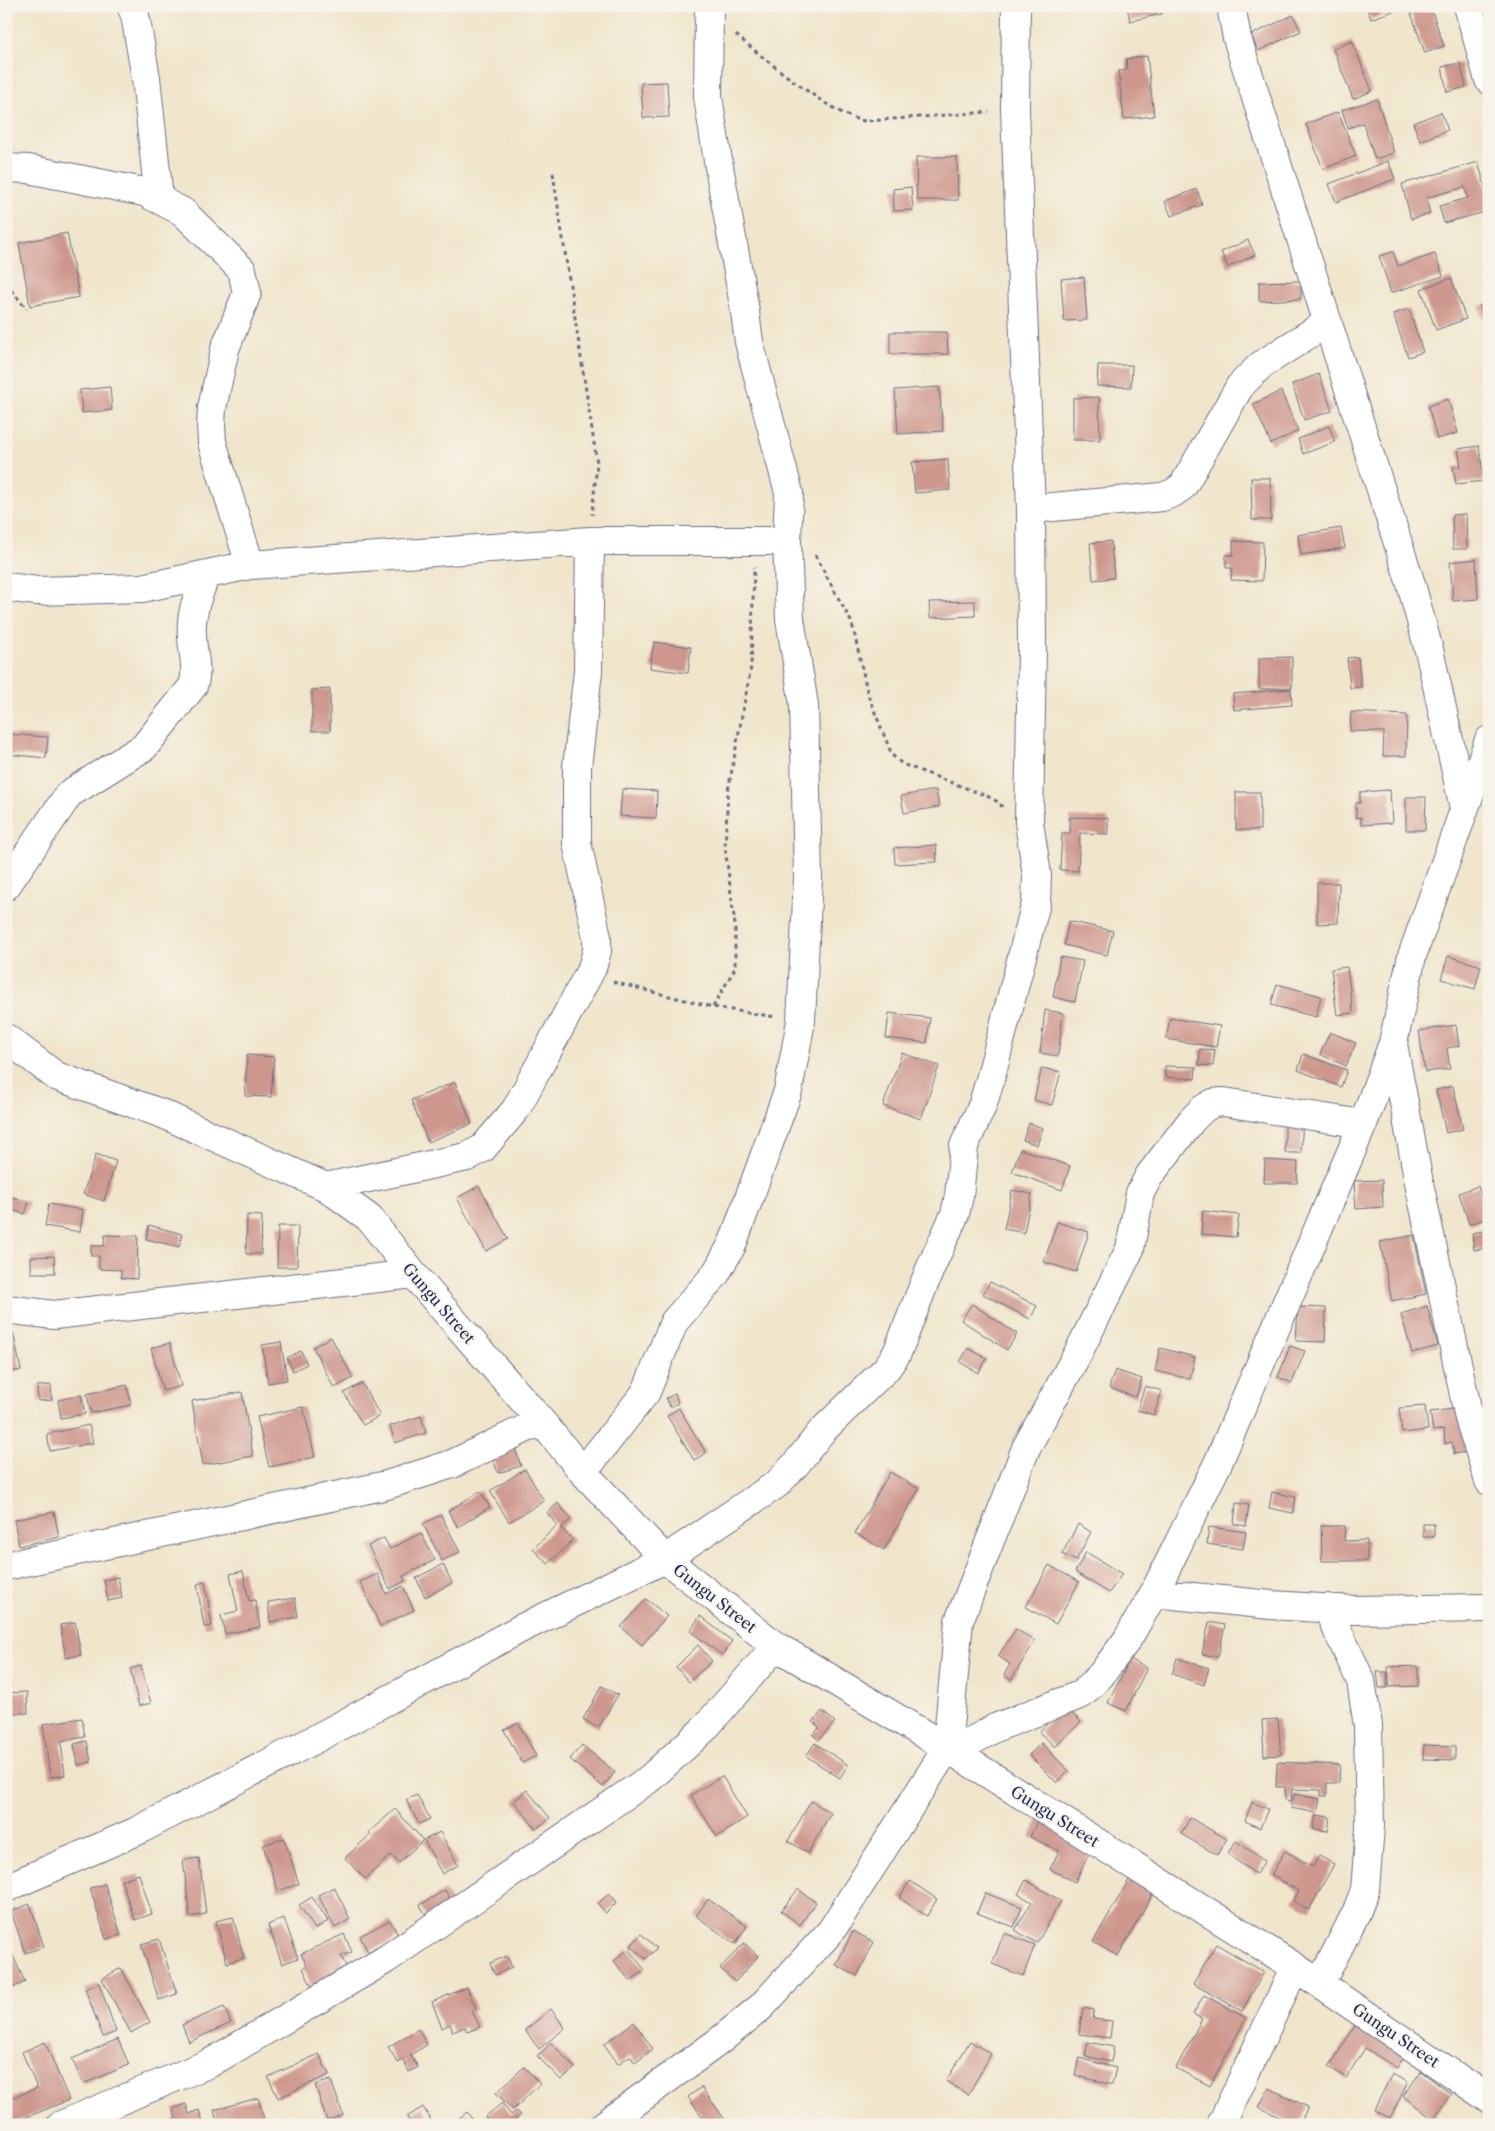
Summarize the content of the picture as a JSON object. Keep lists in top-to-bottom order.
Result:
{
  "streets": {
    "street": ["Gungu Street"]
  }
}
